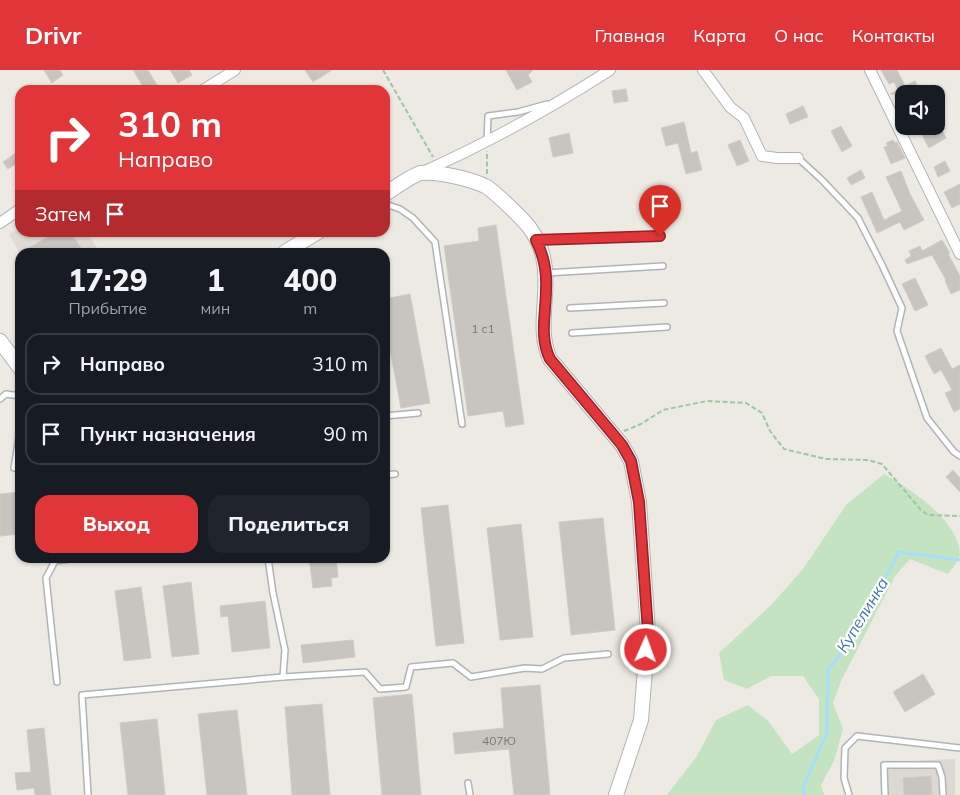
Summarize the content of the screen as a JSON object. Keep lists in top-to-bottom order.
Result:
{
  "water": ["Купелинка"],
  "house_numbers": ["1 с1", "407Ю"],
  "page": {
    "header": "Drivr",
    "nav": [
      "Главная",
      "Карта",
      "О нас",
      "Контакты"
    ],
    "turn": ["310 m", "Направо"],
    "then": "Затем",
    "eta": [
      "17:29",
      "Прибытие",
      "1",
      "мин",
      "400",
      "m"
    ],
    "list": [
      {
        "name": "Направо",
        "value": "310 m"
      },
      {
        "name": "Пункт назначения",
        "value": "90 m"
      }
    ],
    "buttons": ["Выход", "Поделиться"]
  }
}
